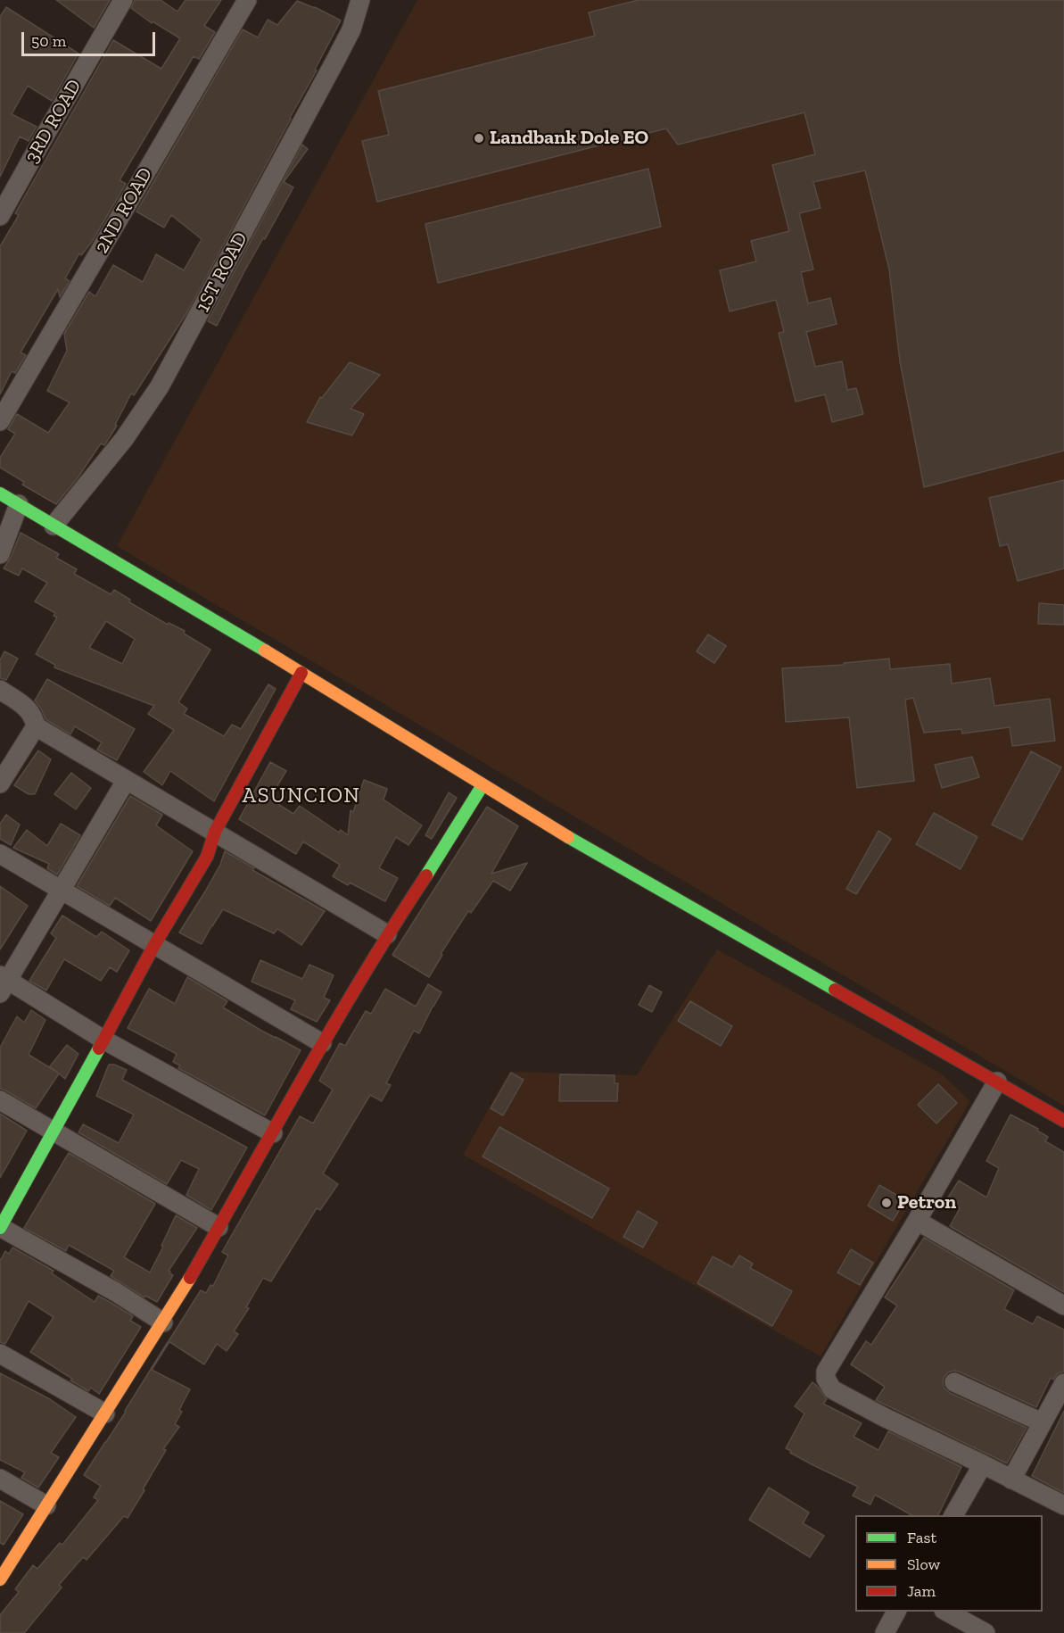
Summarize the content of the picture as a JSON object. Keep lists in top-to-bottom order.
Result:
{
  "streets": {
    "street": ["3RD ROAD", "2ND ROAD", "1ST ROAD"]
  },
  "districts": ["ASUNCION"],
  "places": ["Landbank Dole EO", "Petron"],
  "legend": ["Fast", "Slow", "Jam"],
  "scale_bar": "50 m"
}
